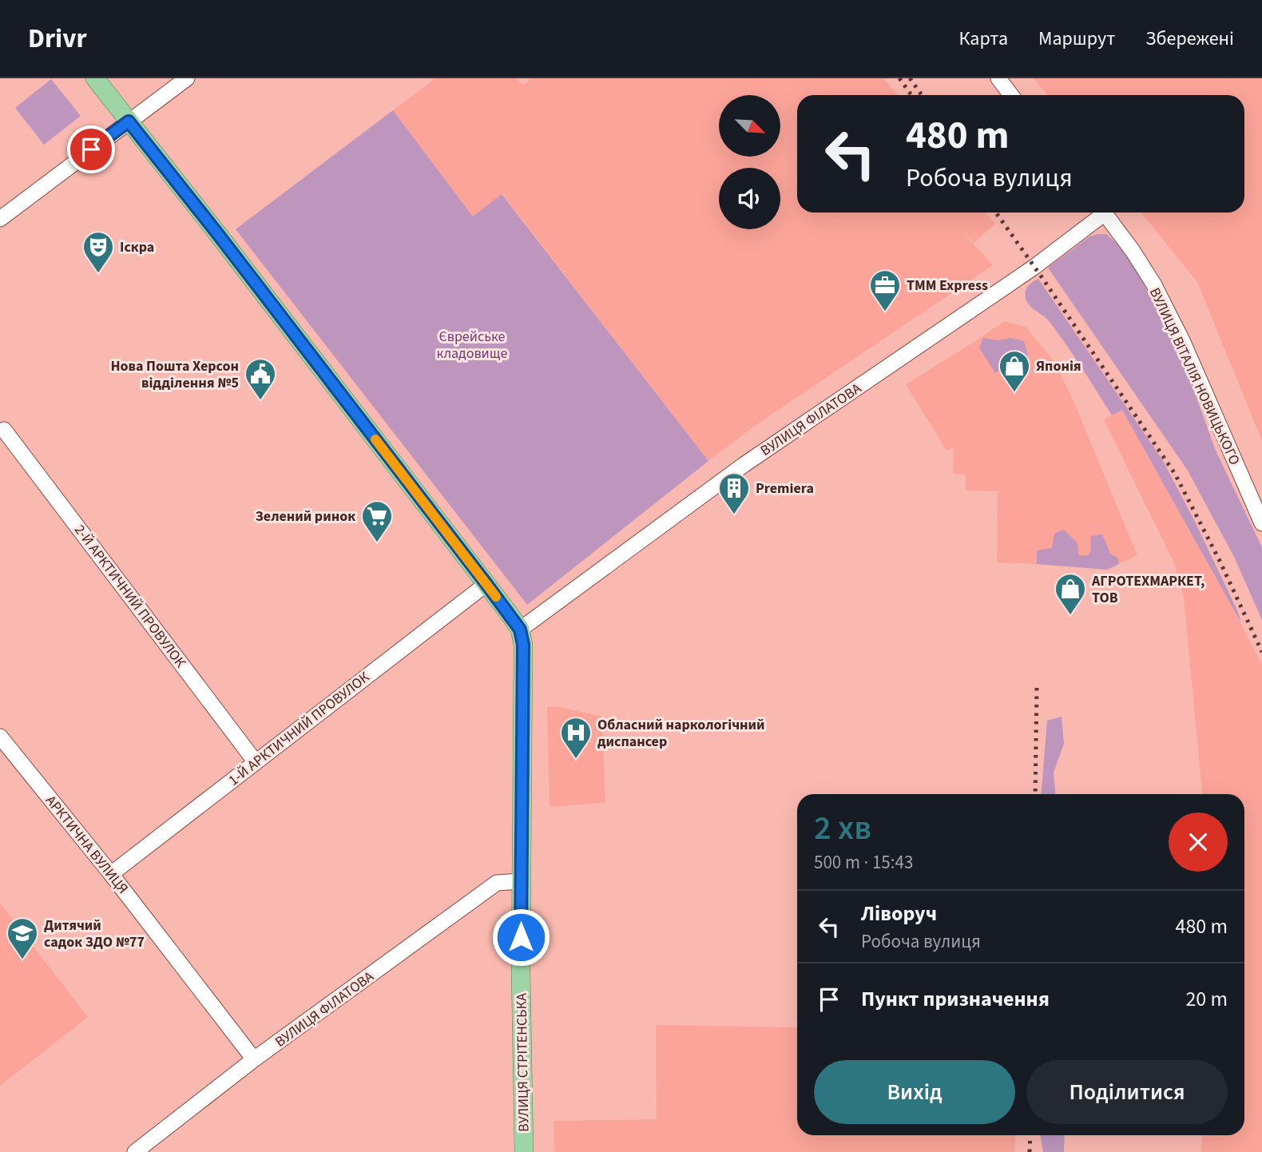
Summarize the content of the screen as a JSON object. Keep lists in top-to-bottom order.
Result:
{
  "streets": {
    "main road": ["ВУЛИЦЯ СТРІТЕНСЬКА"],
    "street": [
      "ВУЛИЦЯ ВІТАЛІЯ НОВИЦЬКОГО",
      "ВУЛИЦЯ ФІЛАТОВА",
      "2-Й АРКТИЧНИЙ ПРОВУЛОК",
      "1-Й АРКТИЧНИЙ ПРОВУЛОК",
      "АРКТИЧНА ВУЛИЦЯ"
    ]
  },
  "crossings": [
    ["ВУЛИЦЯ ФІЛАТОВА", "АРКТИЧНА ВУЛИЦЯ"],
    ["ВУЛИЦЯ ФІЛАТОВА", "ВУЛИЦЯ СТРІТЕНСЬКА"],
    ["2-Й АРКТИЧНИЙ ПРОВУЛОК", "1-Й АРКТИЧНИЙ ПРОВУЛОК"],
    ["1-Й АРКТИЧНИЙ ПРОВУЛОК", "АРКТИЧНА ВУЛИЦЯ"]
  ],
  "parks": ["Єврейське кладовище"],
  "places": {
    "theatre": ["Іскра"],
    "office": ["TMM Express"],
    "shop": ["Японія", "АГРОТЕХМАРКЕТ, ТОВ"],
    "public building": ["Нова Пошта Херсон відділення №5"],
    "building": ["Premiera"],
    "supermarket": ["Зелений ринок"],
    "hospital": ["Обласний наркологічний диспансер"],
    "school or university": ["Дитячий садок ЗДО №77"]
  },
  "north": "bottom right",
  "page": {
    "header": "Drivr",
    "nav": ["Карта", "Маршрут", "Збережені"],
    "turn": ["480 m", "Робоча вулиця"],
    "heading": ["2 хв", "500 m · 15:43"],
    "list": [
      {
        "name": "Ліворуч",
        "note": "Робоча вулиця",
        "value": "480 m"
      },
      {
        "name": "Пункт призначення",
        "value": "20 m"
      }
    ],
    "buttons": ["Вихід", "Поділитися"]
  }
}
